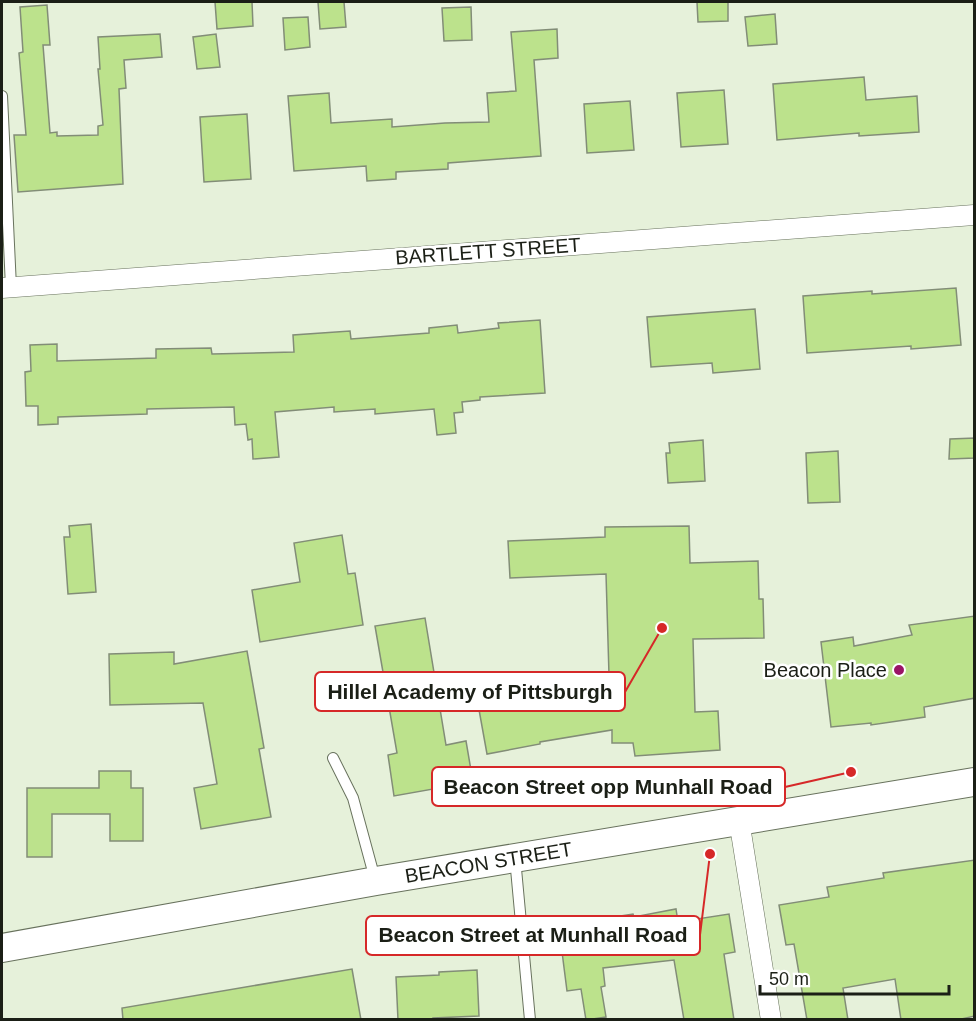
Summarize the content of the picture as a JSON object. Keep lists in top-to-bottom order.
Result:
{
  "streets": {
    "main road": ["BEACON STREET"],
    "street": ["BARTLETT STREET"]
  },
  "places": [
    "Hillel Academy of Pittsburgh",
    "Beacon Place",
    "Beacon Street opp Munhall Road",
    "Beacon Street at Munhall Road"
  ],
  "scale_bar": "50 m"
}
